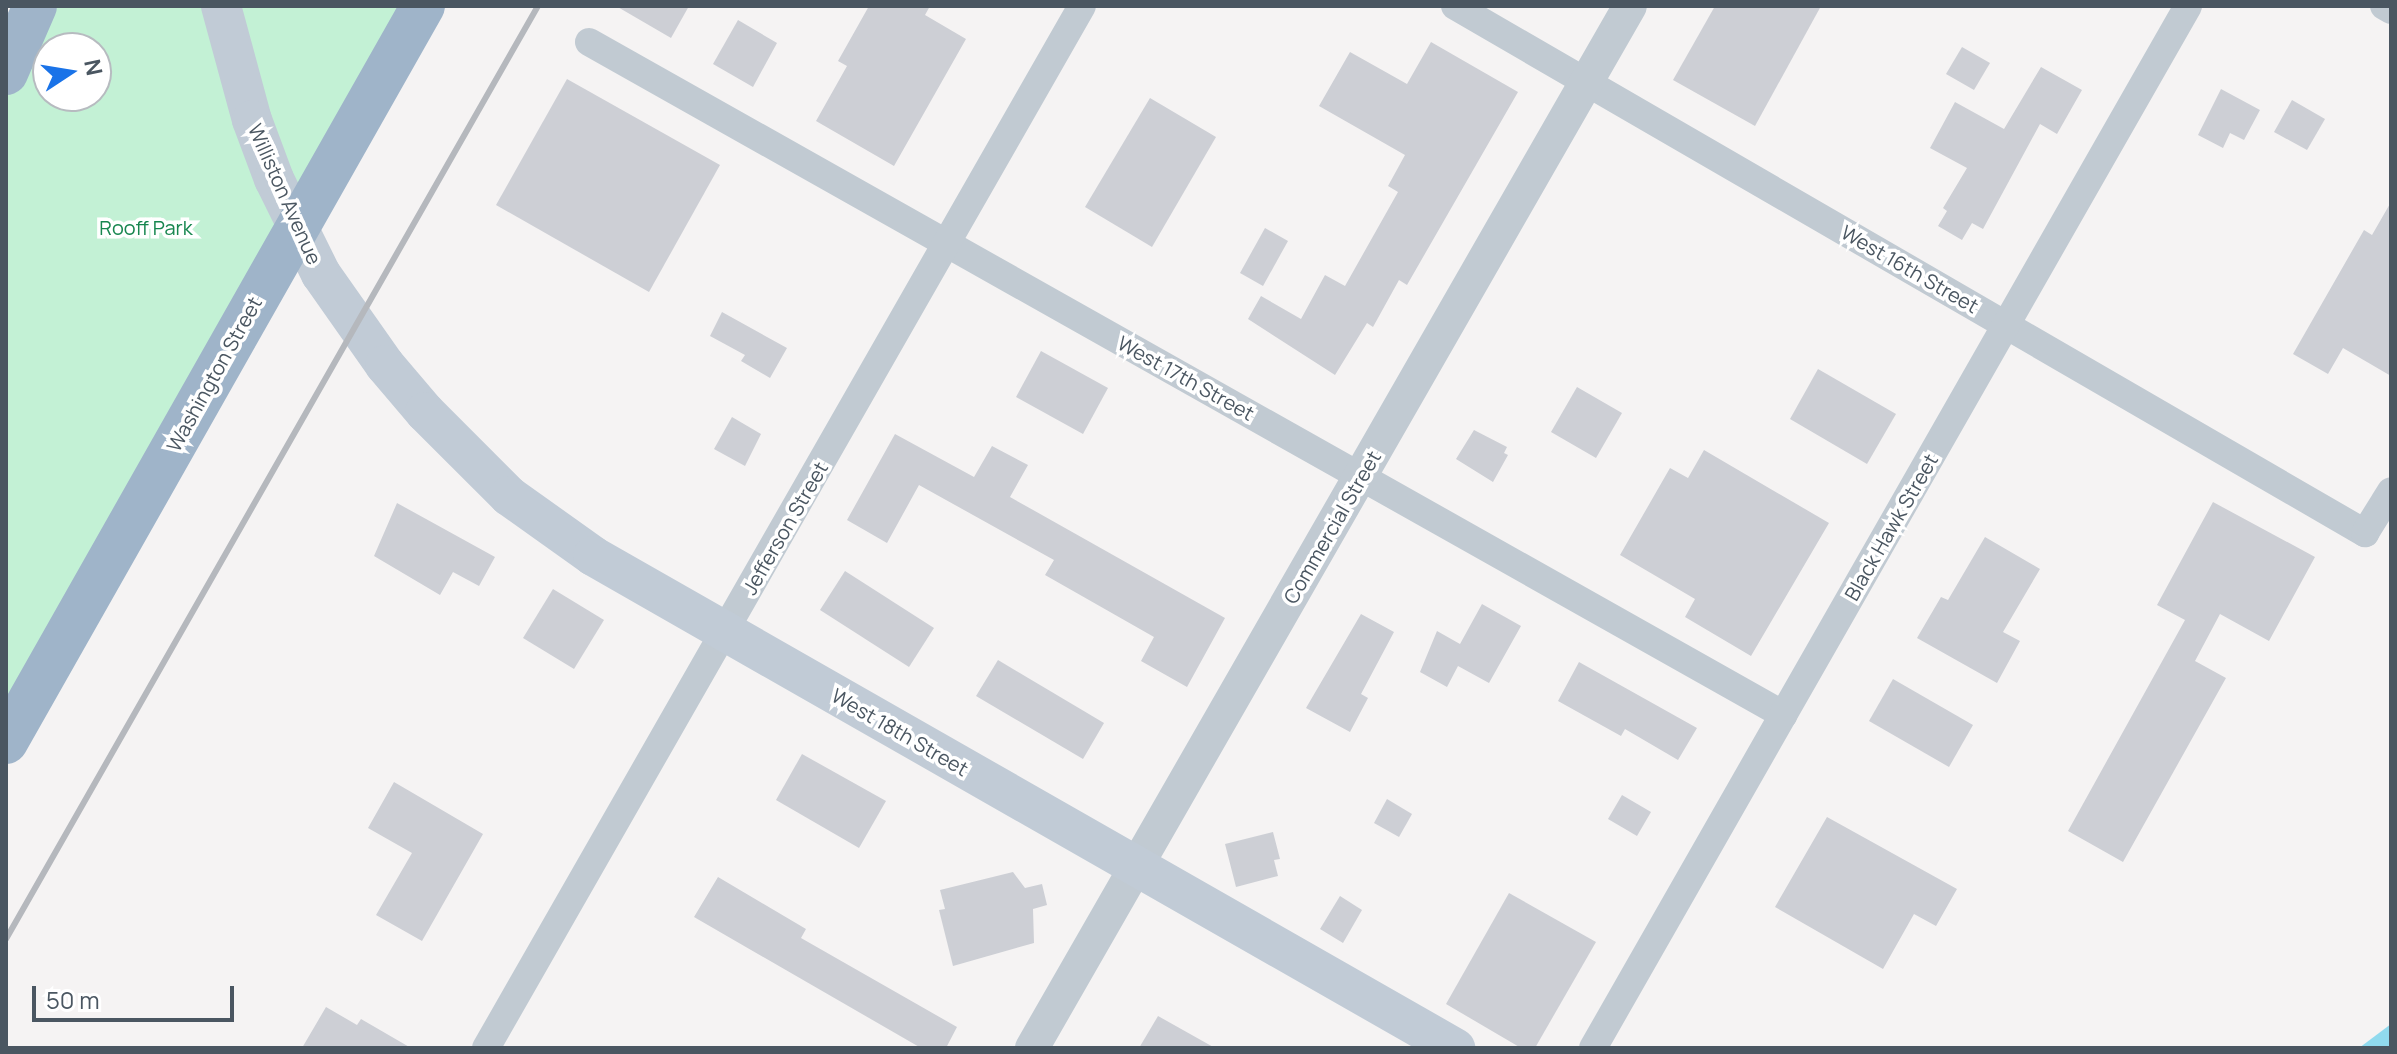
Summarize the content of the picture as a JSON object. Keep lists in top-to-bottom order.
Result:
{
  "streets": {
    "highway": ["Washington Street"],
    "main road": ["Williston Avenue", "West 18th Street"],
    "street": [
      "West 16th Street",
      "West 17th Street",
      "Commercial Street",
      "Black Hawk Street",
      "Jefferson Street"
    ]
  },
  "crossings": [
    ["Williston Avenue", "Washington Street"],
    ["Williston Avenue", "West 18th Street"],
    ["West 16th Street", "Commercial Street"],
    ["West 16th Street", "Black Hawk Street"],
    ["West 17th Street", "Commercial Street"],
    ["West 17th Street", "Black Hawk Street"],
    ["West 17th Street", "Jefferson Street"],
    ["Commercial Street", "West 18th Street"],
    ["Jefferson Street", "West 18th Street"]
  ],
  "parks": ["Rooff Park"],
  "scale_bar": "50 m",
  "north": "right"
}
